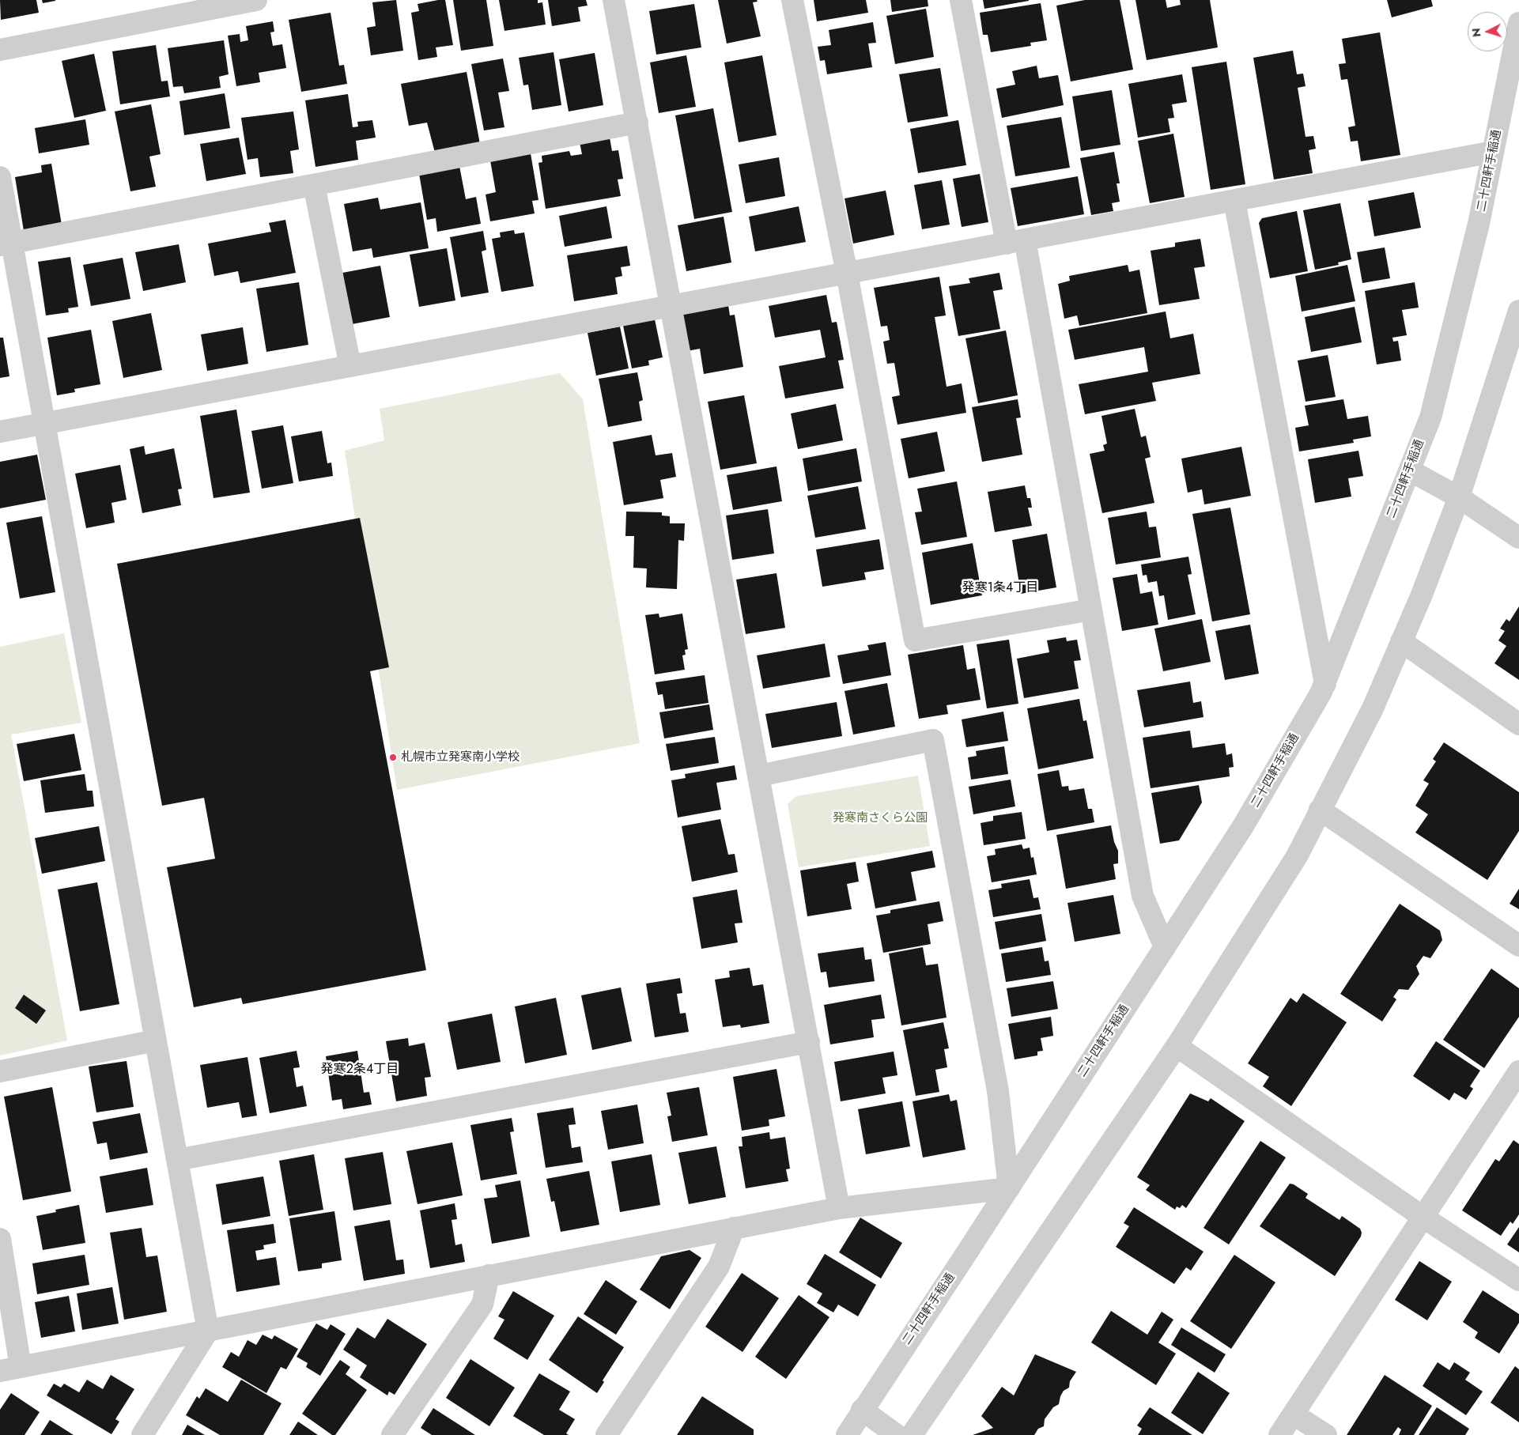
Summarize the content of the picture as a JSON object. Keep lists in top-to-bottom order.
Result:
{
  "streets": {
    "street": ["二十四軒手稲通"]
  },
  "districts": ["発寒1条4丁目", "発寒2条4丁目"],
  "parks": ["発寒南さくら公園"],
  "places": ["札幌市立発寒南小学校"],
  "north": "left"
}
